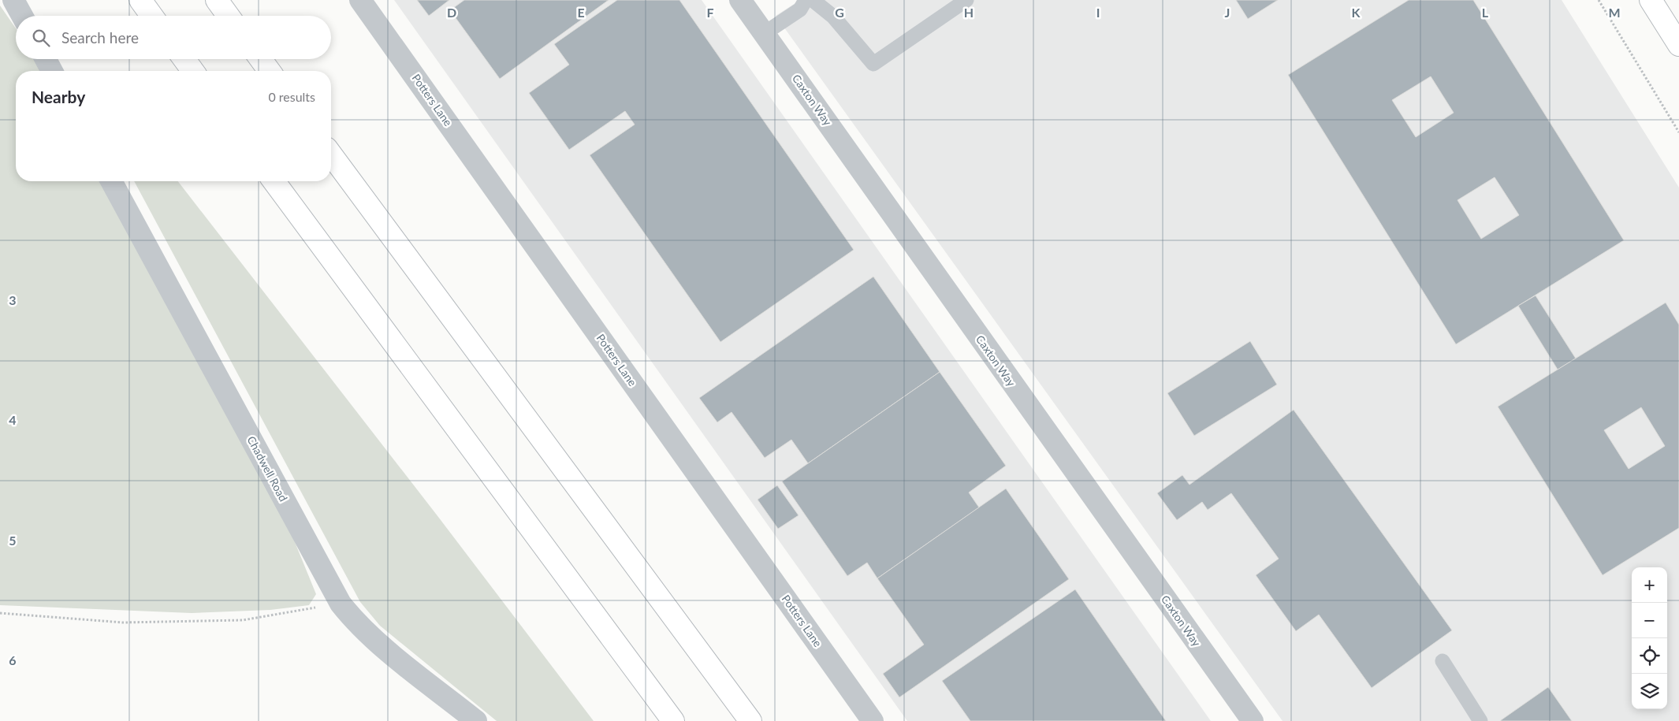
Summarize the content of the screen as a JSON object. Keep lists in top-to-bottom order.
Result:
{
  "streets": {
    "street": ["Potters Lane", "Caxton Way", "Chadwell Road"]
  },
  "page": {
    "search": "Search here",
    "heading": ["Nearby", "0 results"],
    "map_buttons": ["+", "−"]
  },
  "grid": {
    "columns": [
      "D",
      "E",
      "F",
      "G",
      "H",
      "I",
      "J",
      "K",
      "L",
      "M"
    ],
    "rows": [
      "3",
      "4",
      "5",
      "6"
    ]
  }
}
